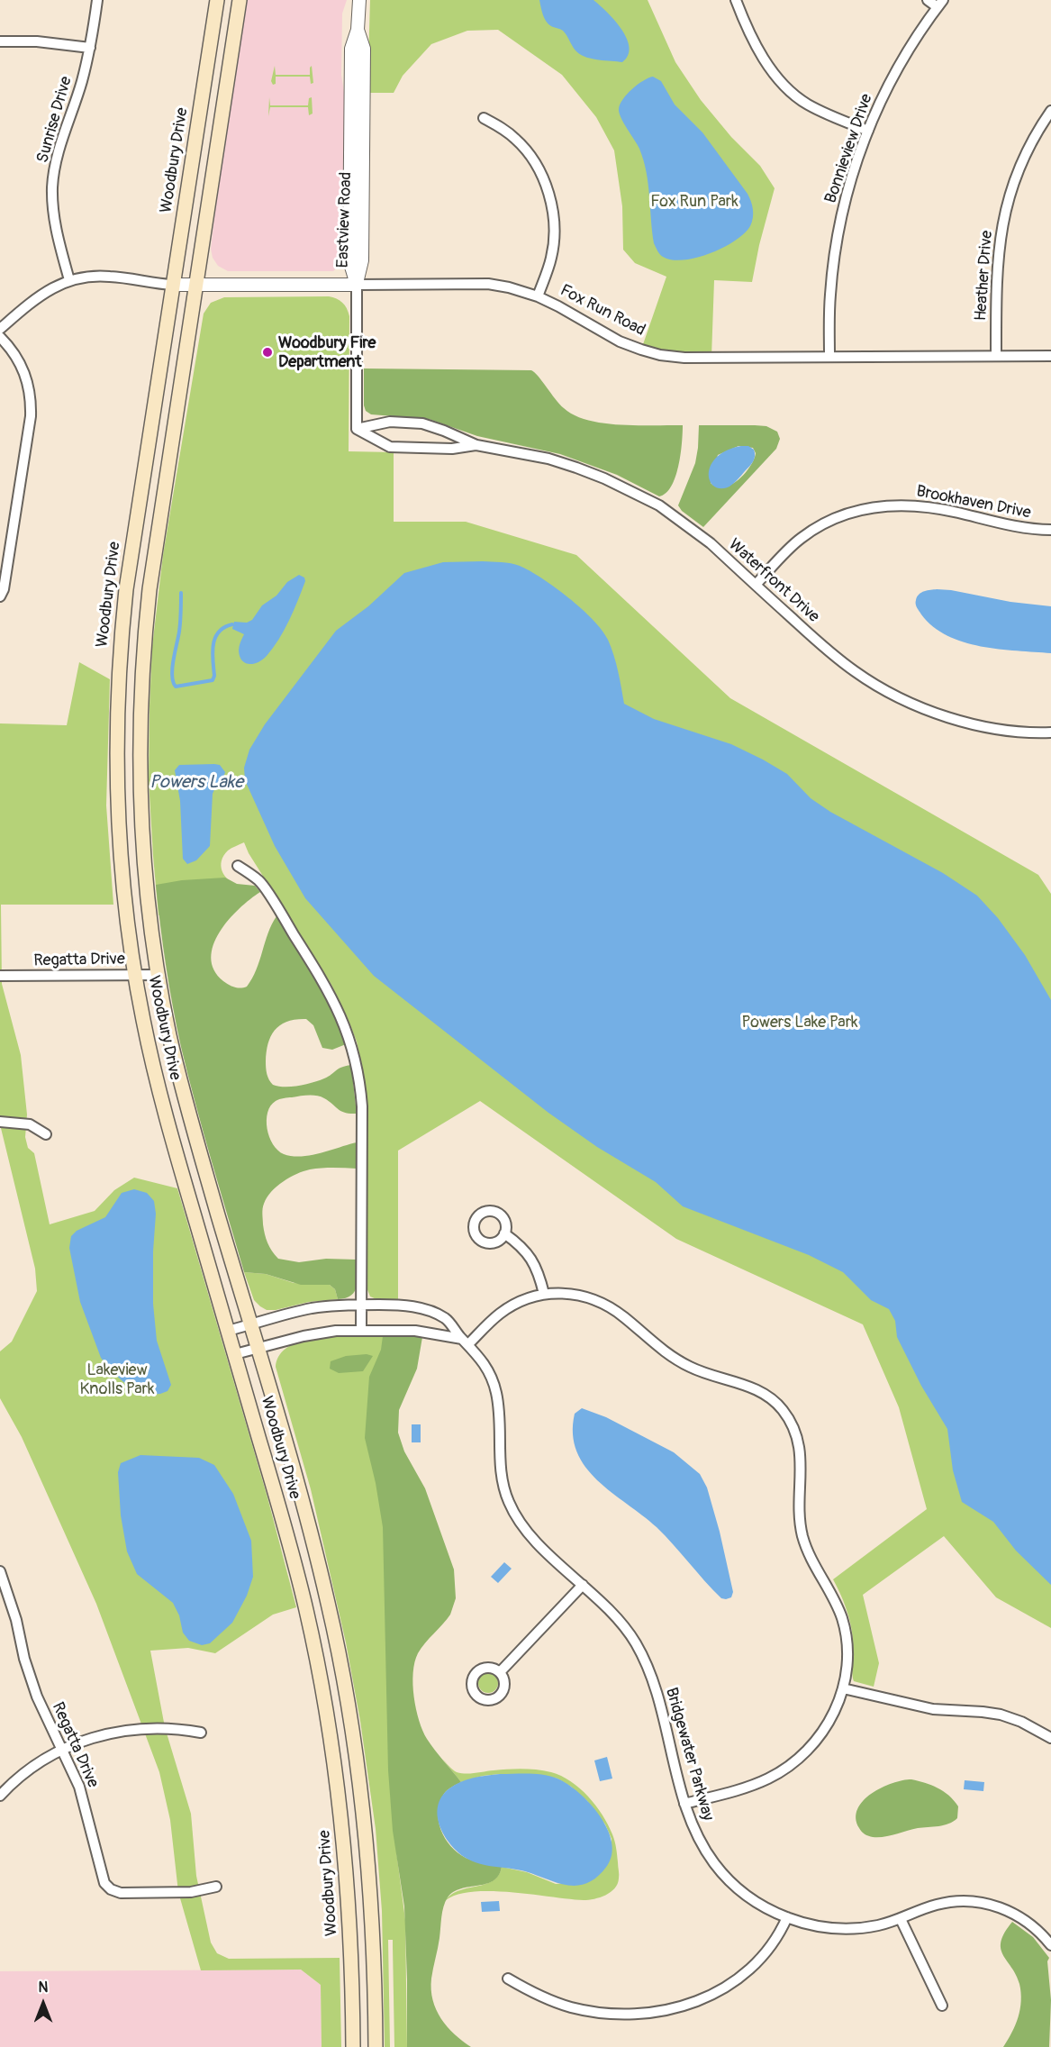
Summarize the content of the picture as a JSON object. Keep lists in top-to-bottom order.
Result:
{
  "streets": {
    "main road": ["Woodbury Drive"],
    "street": [
      "Sunrise Drive",
      "Bonnieview Drive",
      "Eastview Road",
      "Heather Drive",
      "Fox Run Road",
      "Brookhaven Drive",
      "Waterfront Drive",
      "Regatta Drive",
      "Bridgewater Parkway"
    ]
  },
  "crossings": [
    ["Bonnieview Drive", "Fox Run Road"],
    ["Woodbury Drive", "Fox Run Road"],
    ["Woodbury Drive", "Regatta Drive"],
    ["Woodbury Drive", "Bridgewater Parkway"],
    ["Eastview Road", "Fox Run Road"],
    ["Heather Drive", "Fox Run Road"],
    ["Brookhaven Drive", "Waterfront Drive"]
  ],
  "water": ["Powers Lake"],
  "parks": ["Fox Run Park", "Powers Lake Park", "Lakeview Knolls Park"],
  "places": ["Woodbury Fire Department"],
  "north": "top"
}
